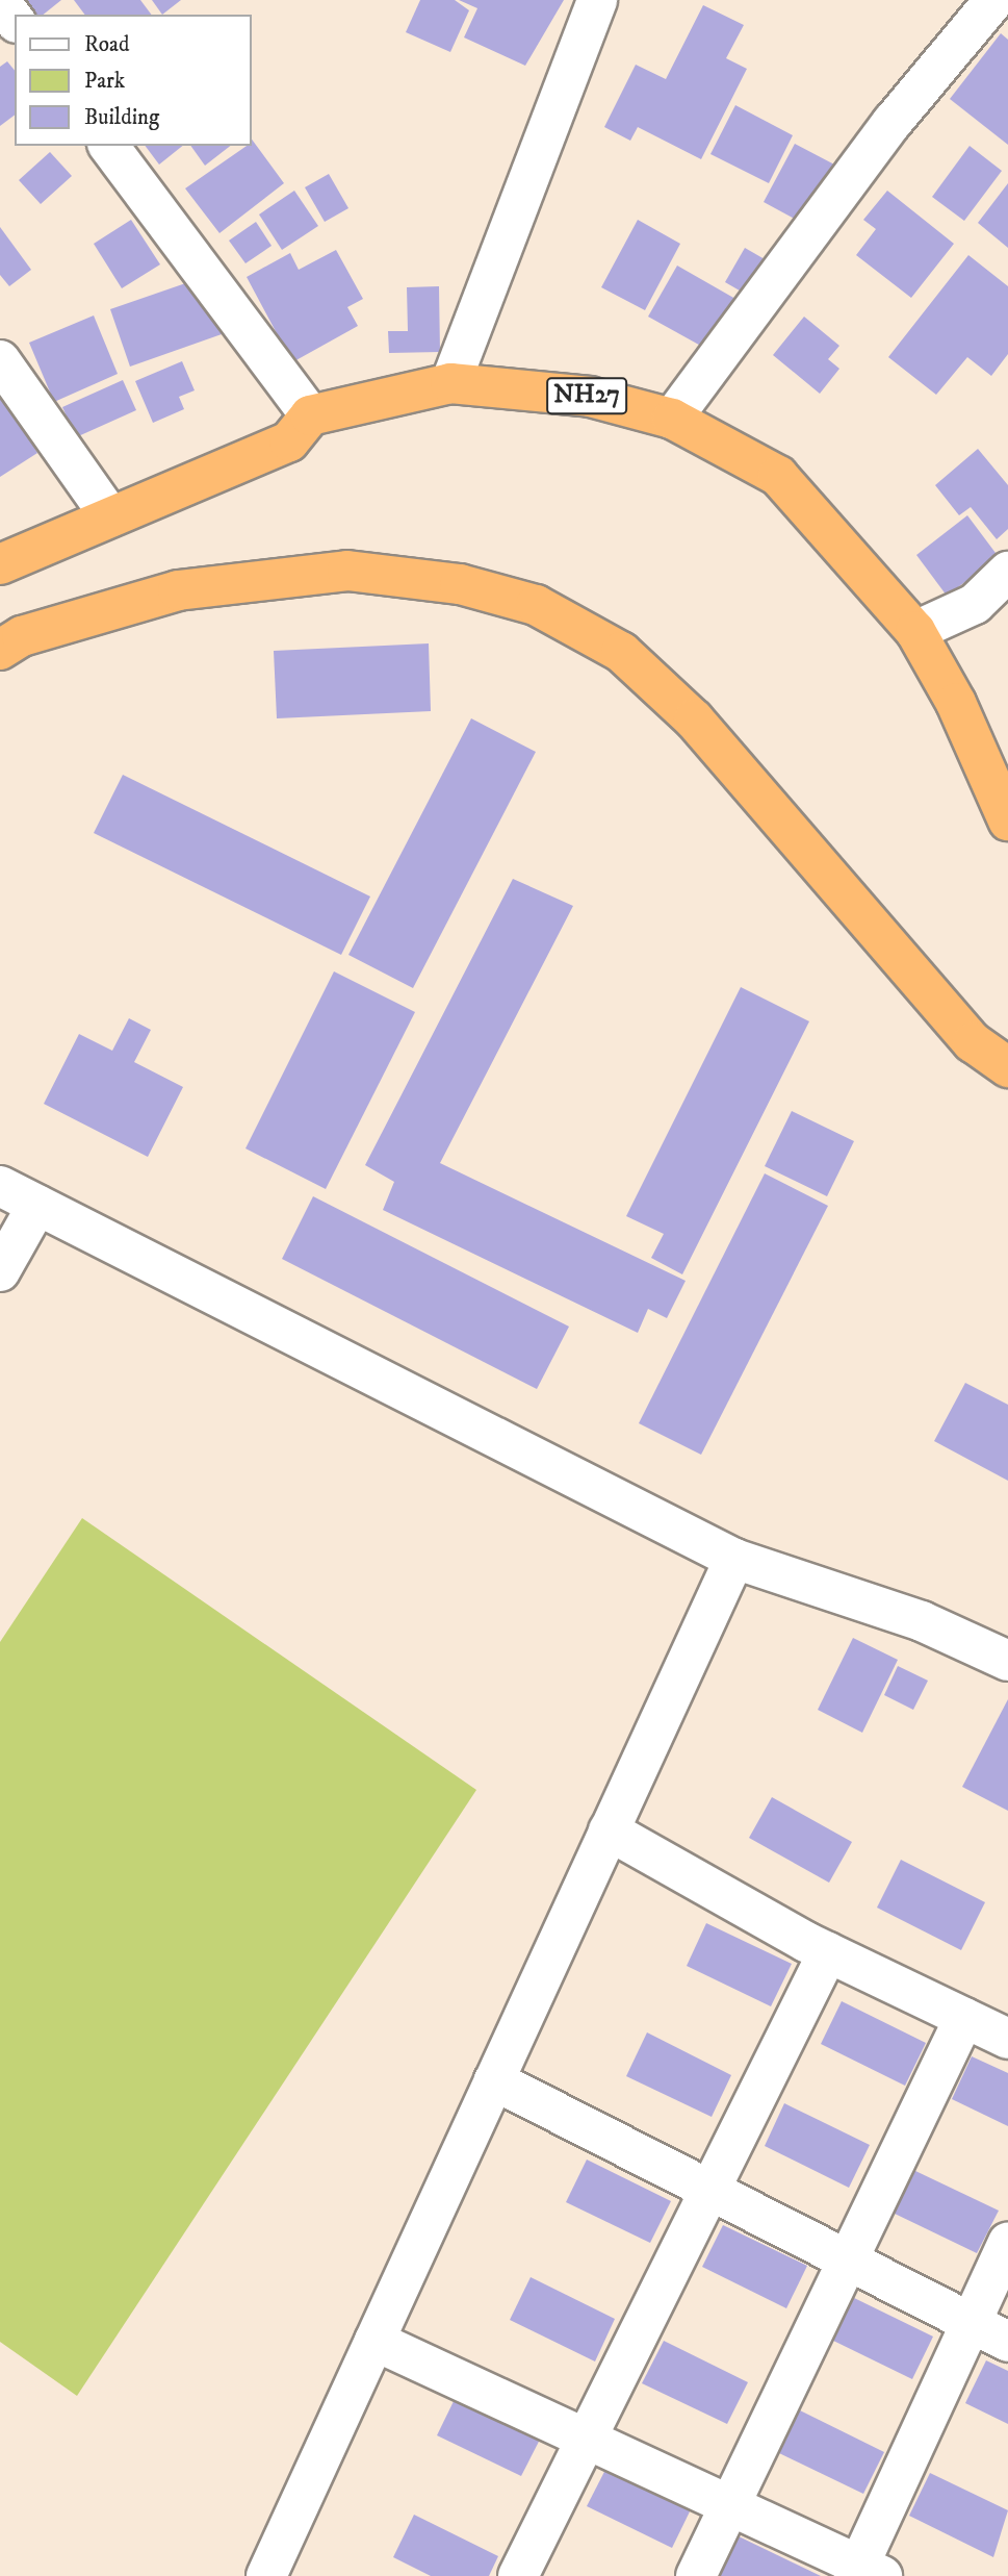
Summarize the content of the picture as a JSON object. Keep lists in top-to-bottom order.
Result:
{
  "streets": {
    "highway": ["NH27"]
  },
  "legend": ["Road", "Park", "Building"]
}
